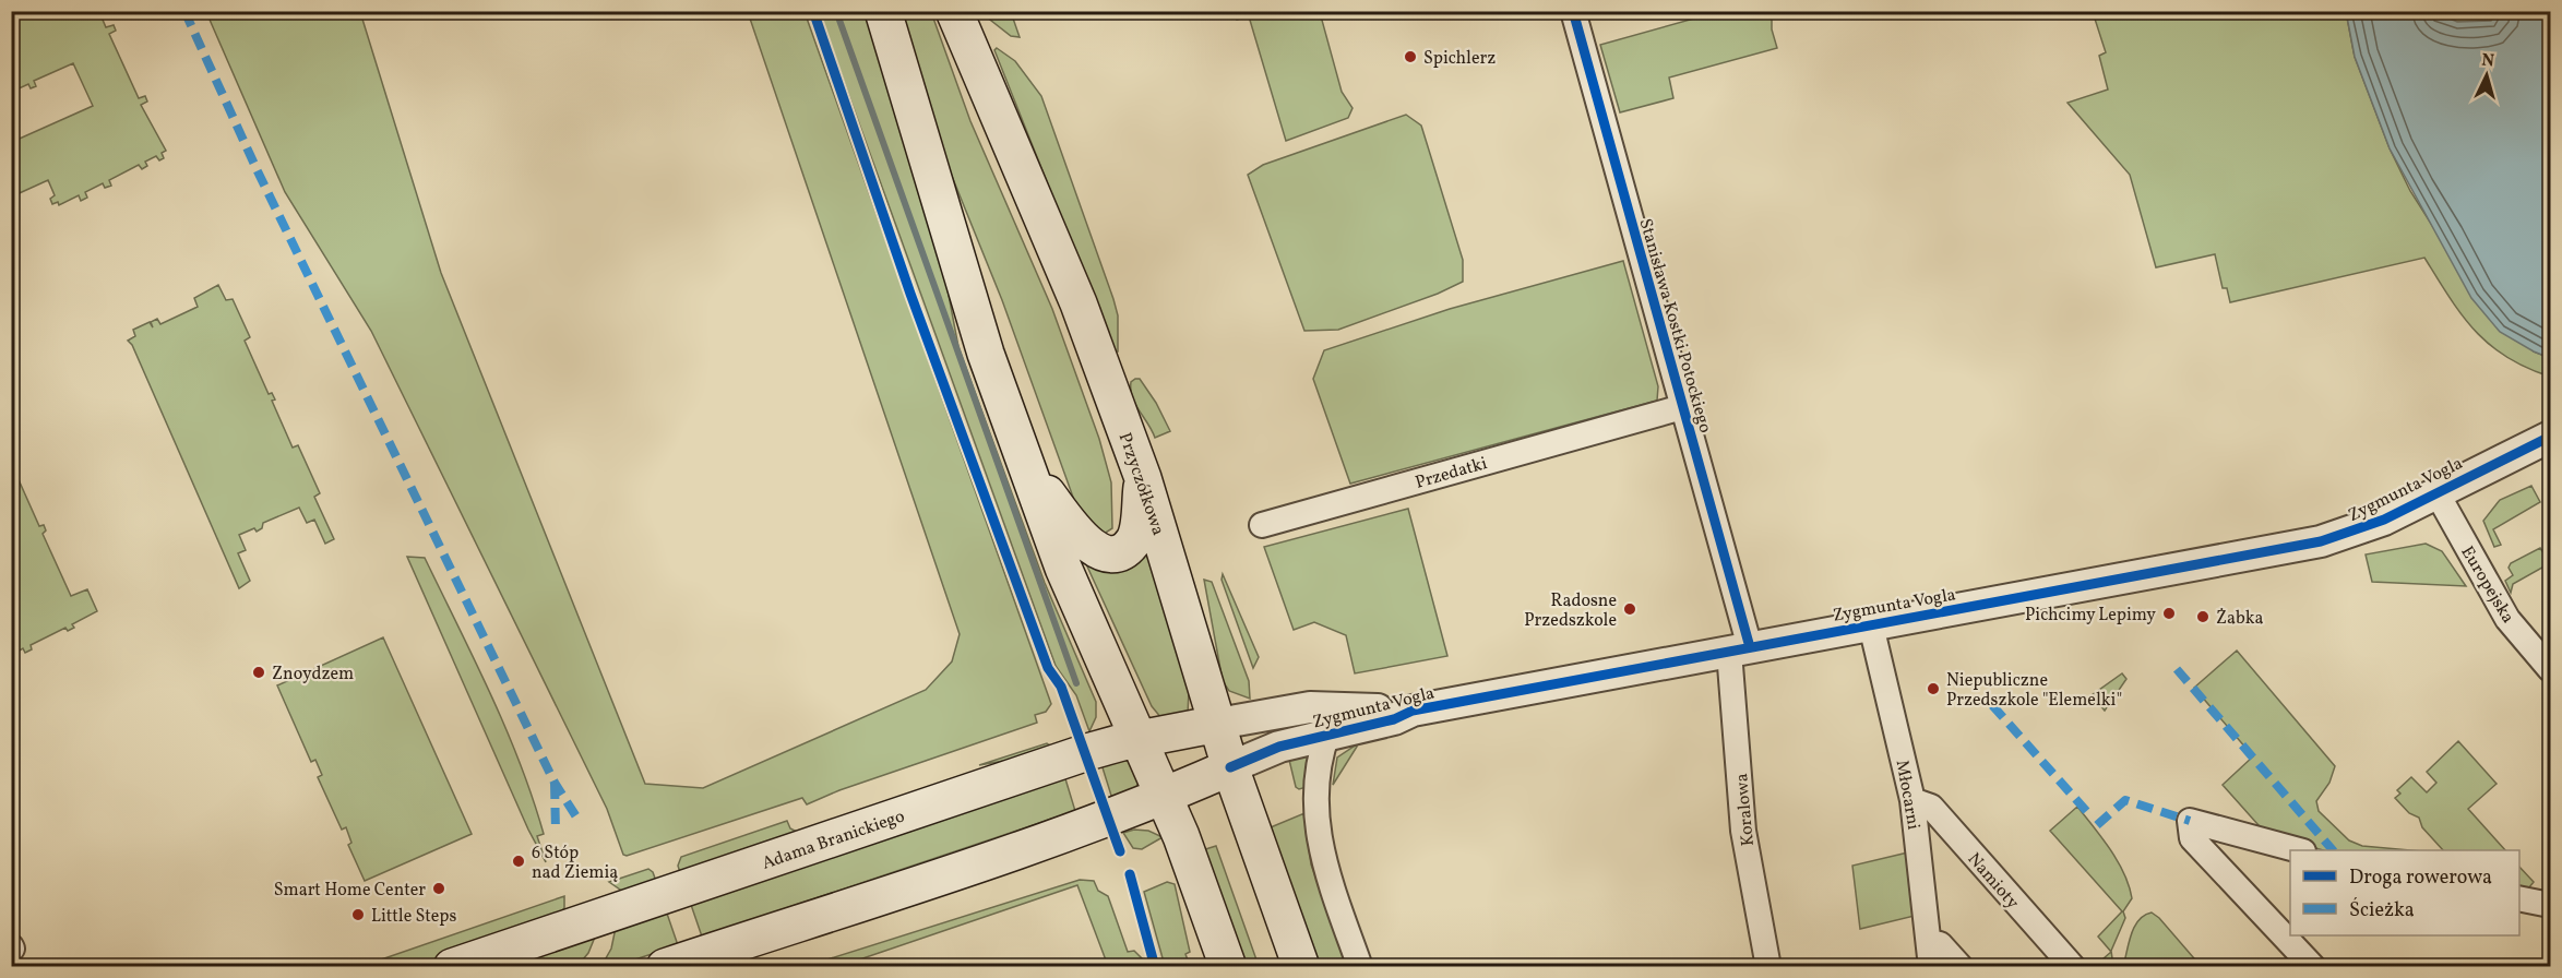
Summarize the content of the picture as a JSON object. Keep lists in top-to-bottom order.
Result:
{
  "streets": {
    "main road": ["Przyczółkowa", "Adama Branickiego"],
    "street": [
      "Stanisława Kostki Potockiego",
      "Przedatki",
      "Zygmunta Vogla",
      "Europejska",
      "Młocarni",
      "Koralowa",
      "Namioty"
    ]
  },
  "crossings": [
    ["Stanisława Kostki Potockiego", "Przedatki"],
    ["Stanisława Kostki Potockiego", "Zygmunta Vogla"],
    ["Stanisława Kostki Potockiego", "Koralowa"],
    ["Przyczółkowa", "Zygmunta Vogla"],
    ["Przyczółkowa", "Adama Branickiego"],
    ["Zygmunta Vogla", "Europejska"],
    ["Zygmunta Vogla", "Młocarni"],
    ["Zygmunta Vogla", "Koralowa"],
    ["Zygmunta Vogla", "Adama Branickiego"],
    ["Młocarni", "Namioty"]
  ],
  "places": [
    "Spichlerz",
    "Radosne Przedszkole",
    "Pichcimy Lepimy",
    "Żabka",
    "Znoydzem",
    "Niepubliczne Przedszkole \"Elemelki\"",
    "6 Stóp nad Ziemią",
    "Smart Home Center",
    "Little Steps"
  ],
  "legend": ["Droga rowerowa", "Ścieżka"],
  "north": "top"
}
